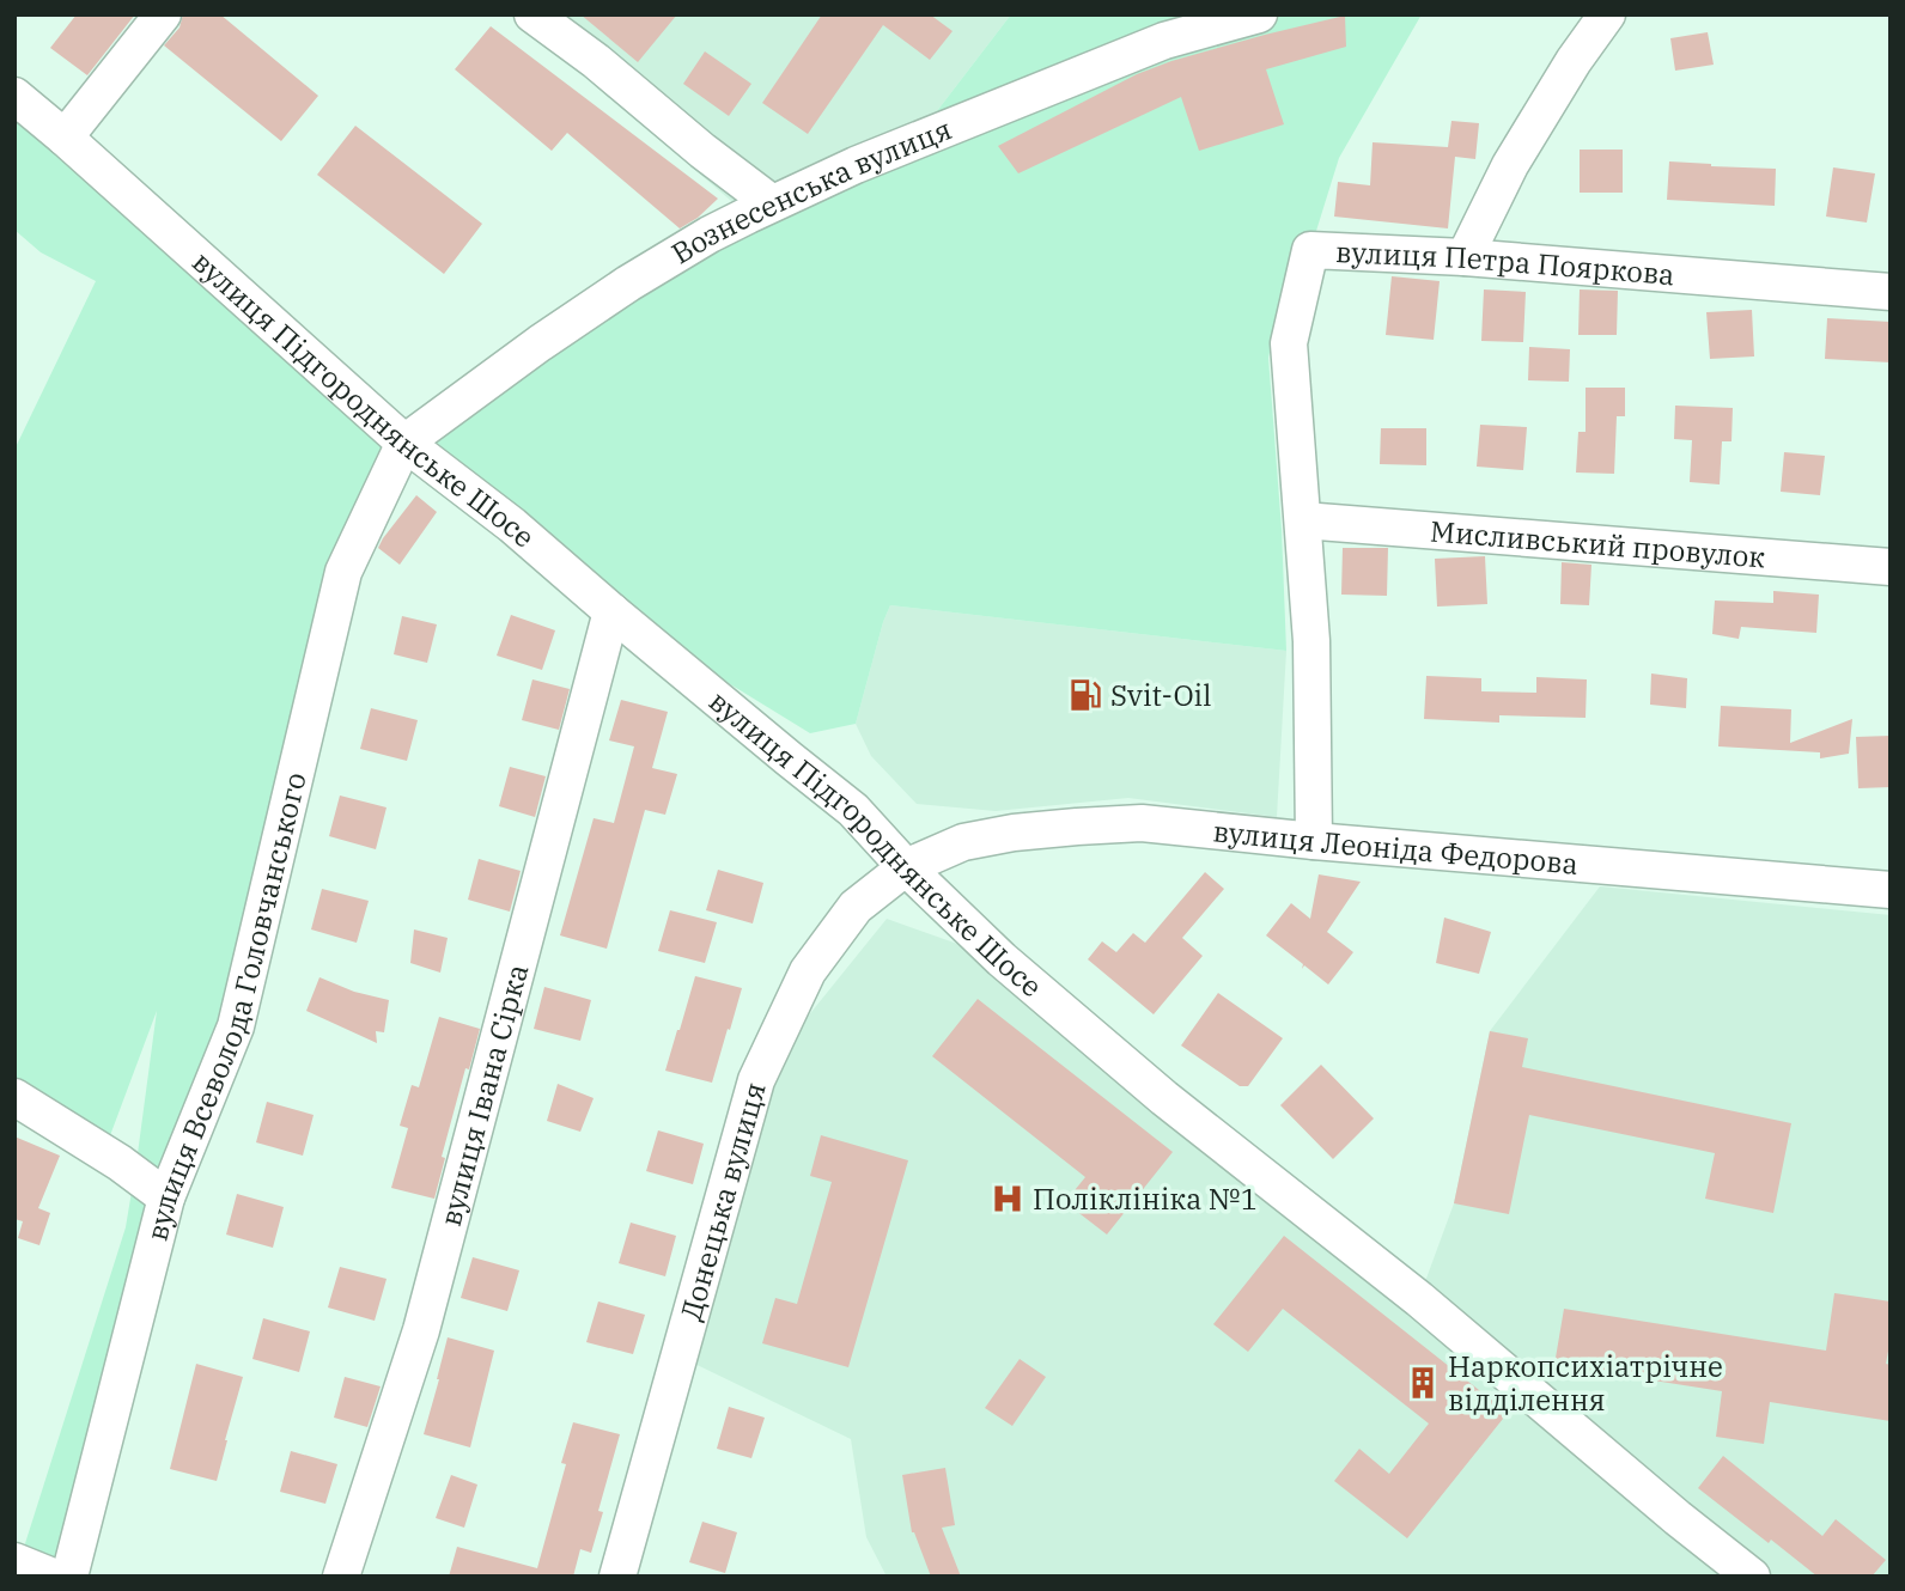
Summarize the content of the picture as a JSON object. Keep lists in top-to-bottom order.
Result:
{
  "streets": {
    "street": [
      "Вознесенська вулиця",
      "вулиця Петра Пояркова",
      "вулиця Підгороднянське Шосе",
      "Мисливський провулок",
      "вулиця Леоніда Федорова",
      "вулиця Всеволода Головчанського",
      "вулиця Івана Сірка",
      "Донецька вулиця"
    ]
  },
  "crossings": [
    ["Вознесенська вулиця", "вулиця Підгороднянське Шосе"],
    ["Вознесенська вулиця", "вулиця Всеволода Головчанського"],
    ["вулиця Петра Пояркова", "Мисливський провулок"],
    ["вулиця Петра Пояркова", "вулиця Леоніда Федорова"],
    ["вулиця Підгороднянське Шосе", "вулиця Леоніда Федорова"],
    ["вулиця Підгороднянське Шосе", "вулиця Всеволода Головчанського"],
    ["вулиця Підгороднянське Шосе", "вулиця Івана Сірка"],
    ["вулиця Підгороднянське Шосе", "Донецька вулиця"],
    ["вулиця Леоніда Федорова", "Донецька вулиця"]
  ],
  "places": {
    "fuel station": ["Svit-Oil"],
    "hospital": ["Поліклініка №1"],
    "building": ["Наркопсихіатрічне відділення"]
  }
}
